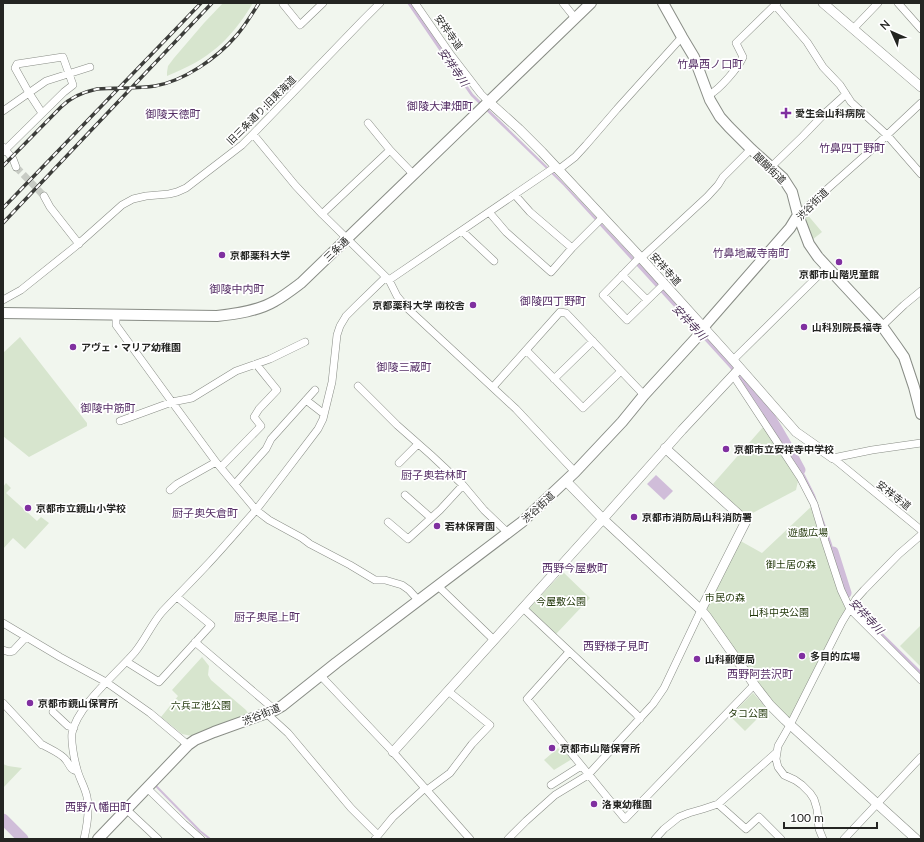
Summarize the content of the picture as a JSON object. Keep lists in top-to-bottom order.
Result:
{
  "streets": {
    "main road": ["醍醐街道", "渋谷街道", "三条通"],
    "street": ["安祥寺道", "旧三条通り;旧東海道"]
  },
  "crossings": [
    ["安祥寺道", "渋谷街道"],
    ["安祥寺道", "三条通"],
    ["醍醐街道", "渋谷街道"]
  ],
  "districts": [
    "竹鼻西ノ口町",
    "御陵大津畑町",
    "御陵天徳町",
    "竹鼻四丁野町",
    "竹鼻地蔵寺南町",
    "御陵中内町",
    "御陵四丁野町",
    "御陵三蔵町",
    "御陵中筋町",
    "厨子奥若林町",
    "厨子奥矢倉町",
    "西野今屋敷町",
    "厨子奥尾上町",
    "西野様子見町",
    "西野阿芸沢町",
    "西野八幡田町"
  ],
  "water": ["安祥寺川"],
  "parks": [
    "遊戯広場",
    "御土居の森",
    "市民の森",
    "今屋敷公園",
    "山科中央公園",
    "六兵ヱ池公園",
    "タコ公園"
  ],
  "places": {
    "health": ["愛生会山科病院"],
    "other": [
      "京都薬科大学",
      "京都市山階児童館",
      "京都薬科大学 南校舎",
      "山科別院長福寺",
      "アヴェ・マリア幼稚園",
      "京都市立安祥寺中学校",
      "京都市立鏡山小学校",
      "京都市消防局山科消防署",
      "若林保育園",
      "多目的広場",
      "山科郵便局",
      "京都市鏡山保育所",
      "京都市山階保育所",
      "洛東幼稚園"
    ]
  },
  "scale_bar": "100 m",
  "north": "top left"
}
